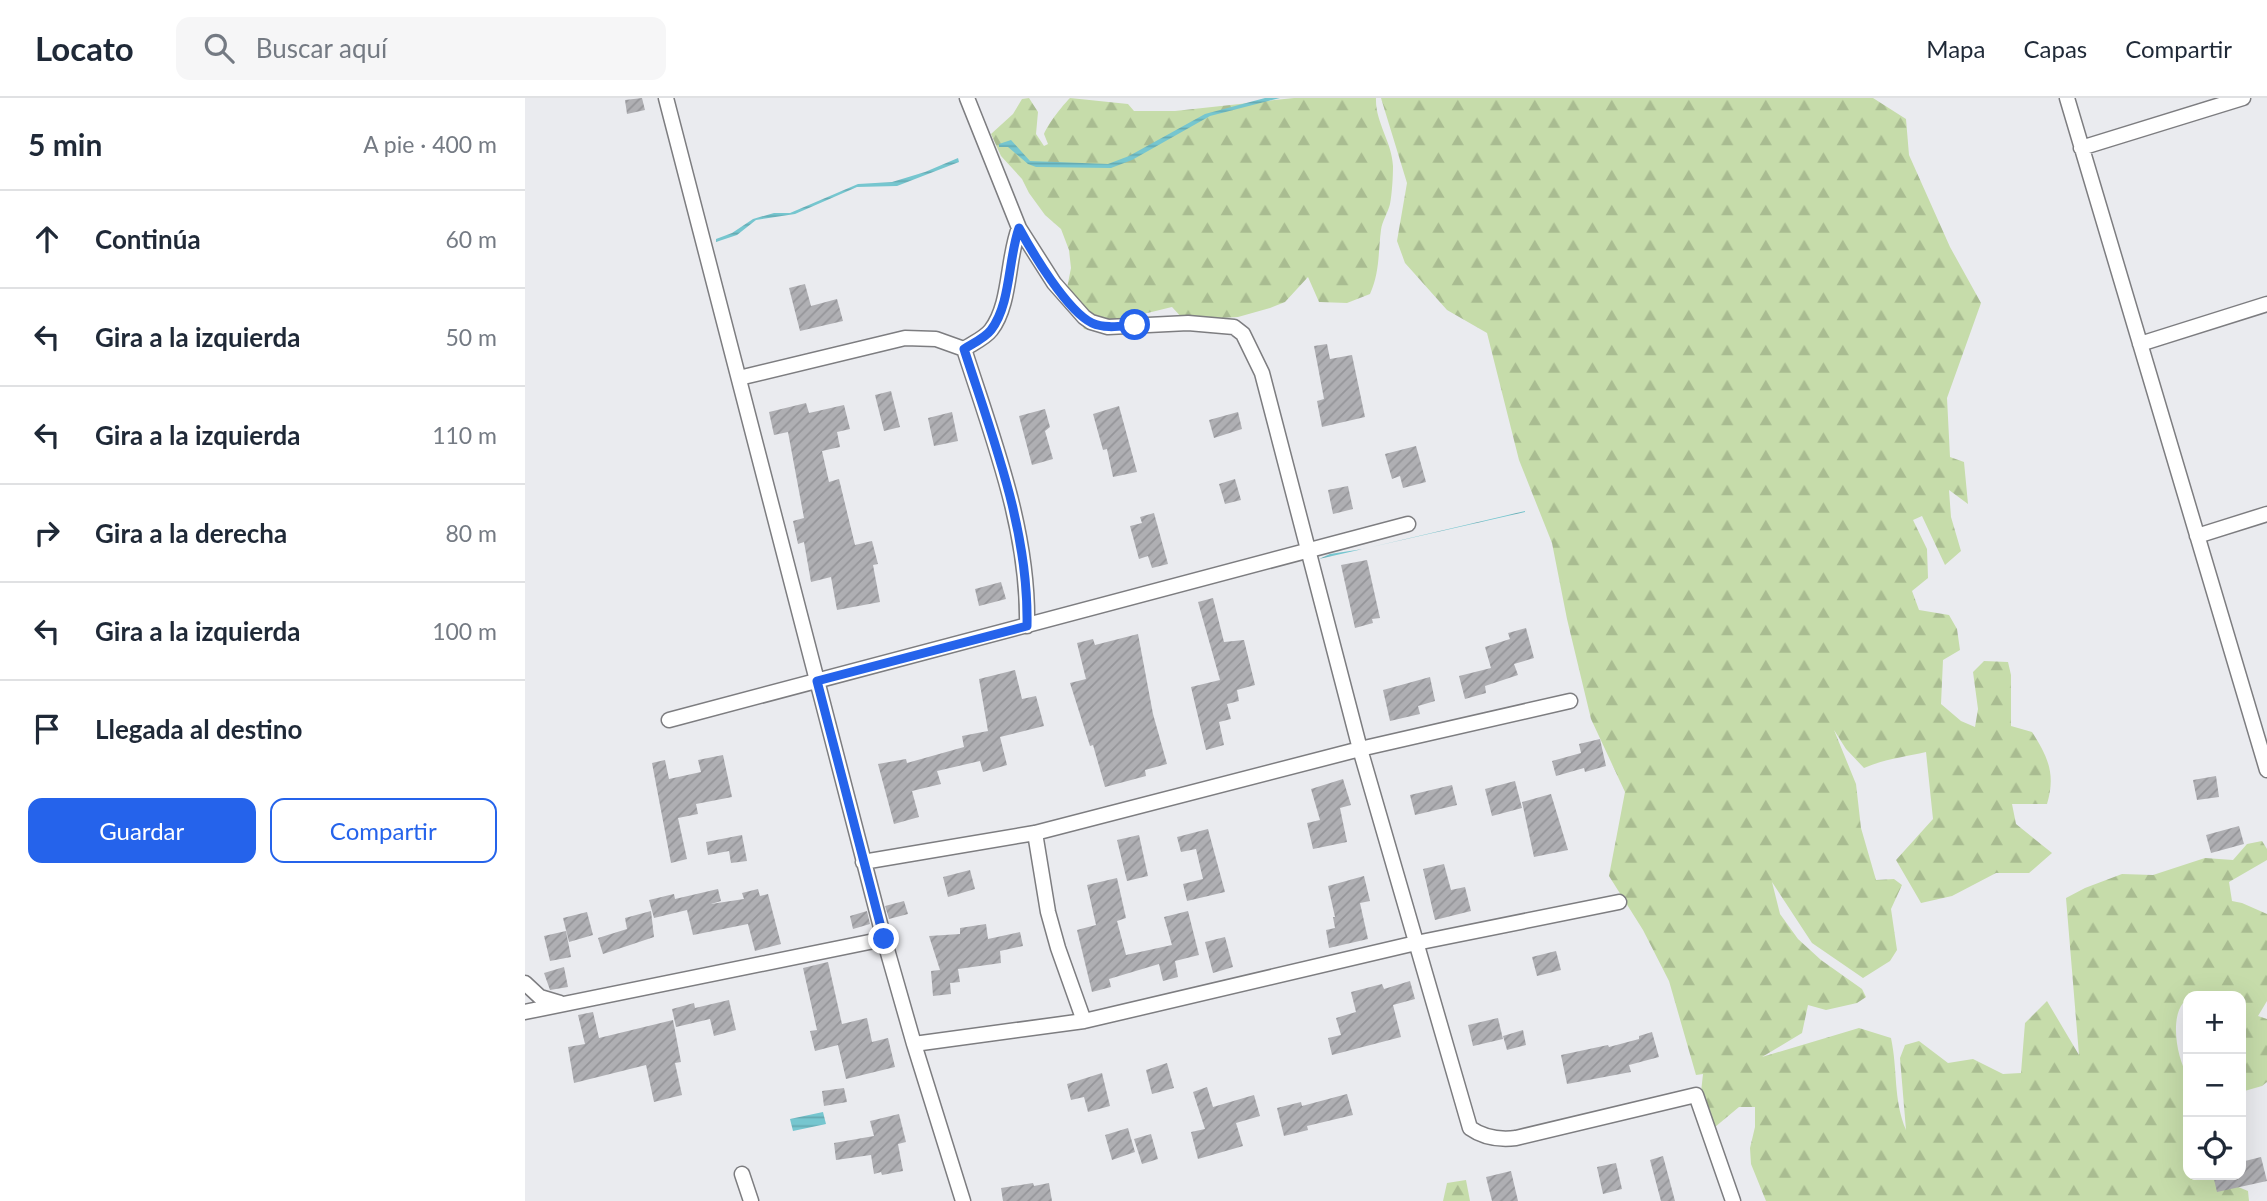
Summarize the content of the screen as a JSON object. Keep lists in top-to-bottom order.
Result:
{
  "page": {
    "header": "Locato",
    "search": "Buscar aquí",
    "nav": ["Mapa", "Capas", "Compartir"],
    "heading": ["5 min", "A pie · 400 m"],
    "list": [
      ["Continúa", "60 m"],
      ["Gira a la izquierda", "50 m"],
      ["Gira a la izquierda", "110 m"],
      ["Gira a la derecha", "80 m"],
      ["Gira a la izquierda", "100 m"],
      "Llegada al destino"
    ],
    "buttons": ["Guardar", "Compartir"],
    "map_buttons": ["+", "−"]
  }
}
